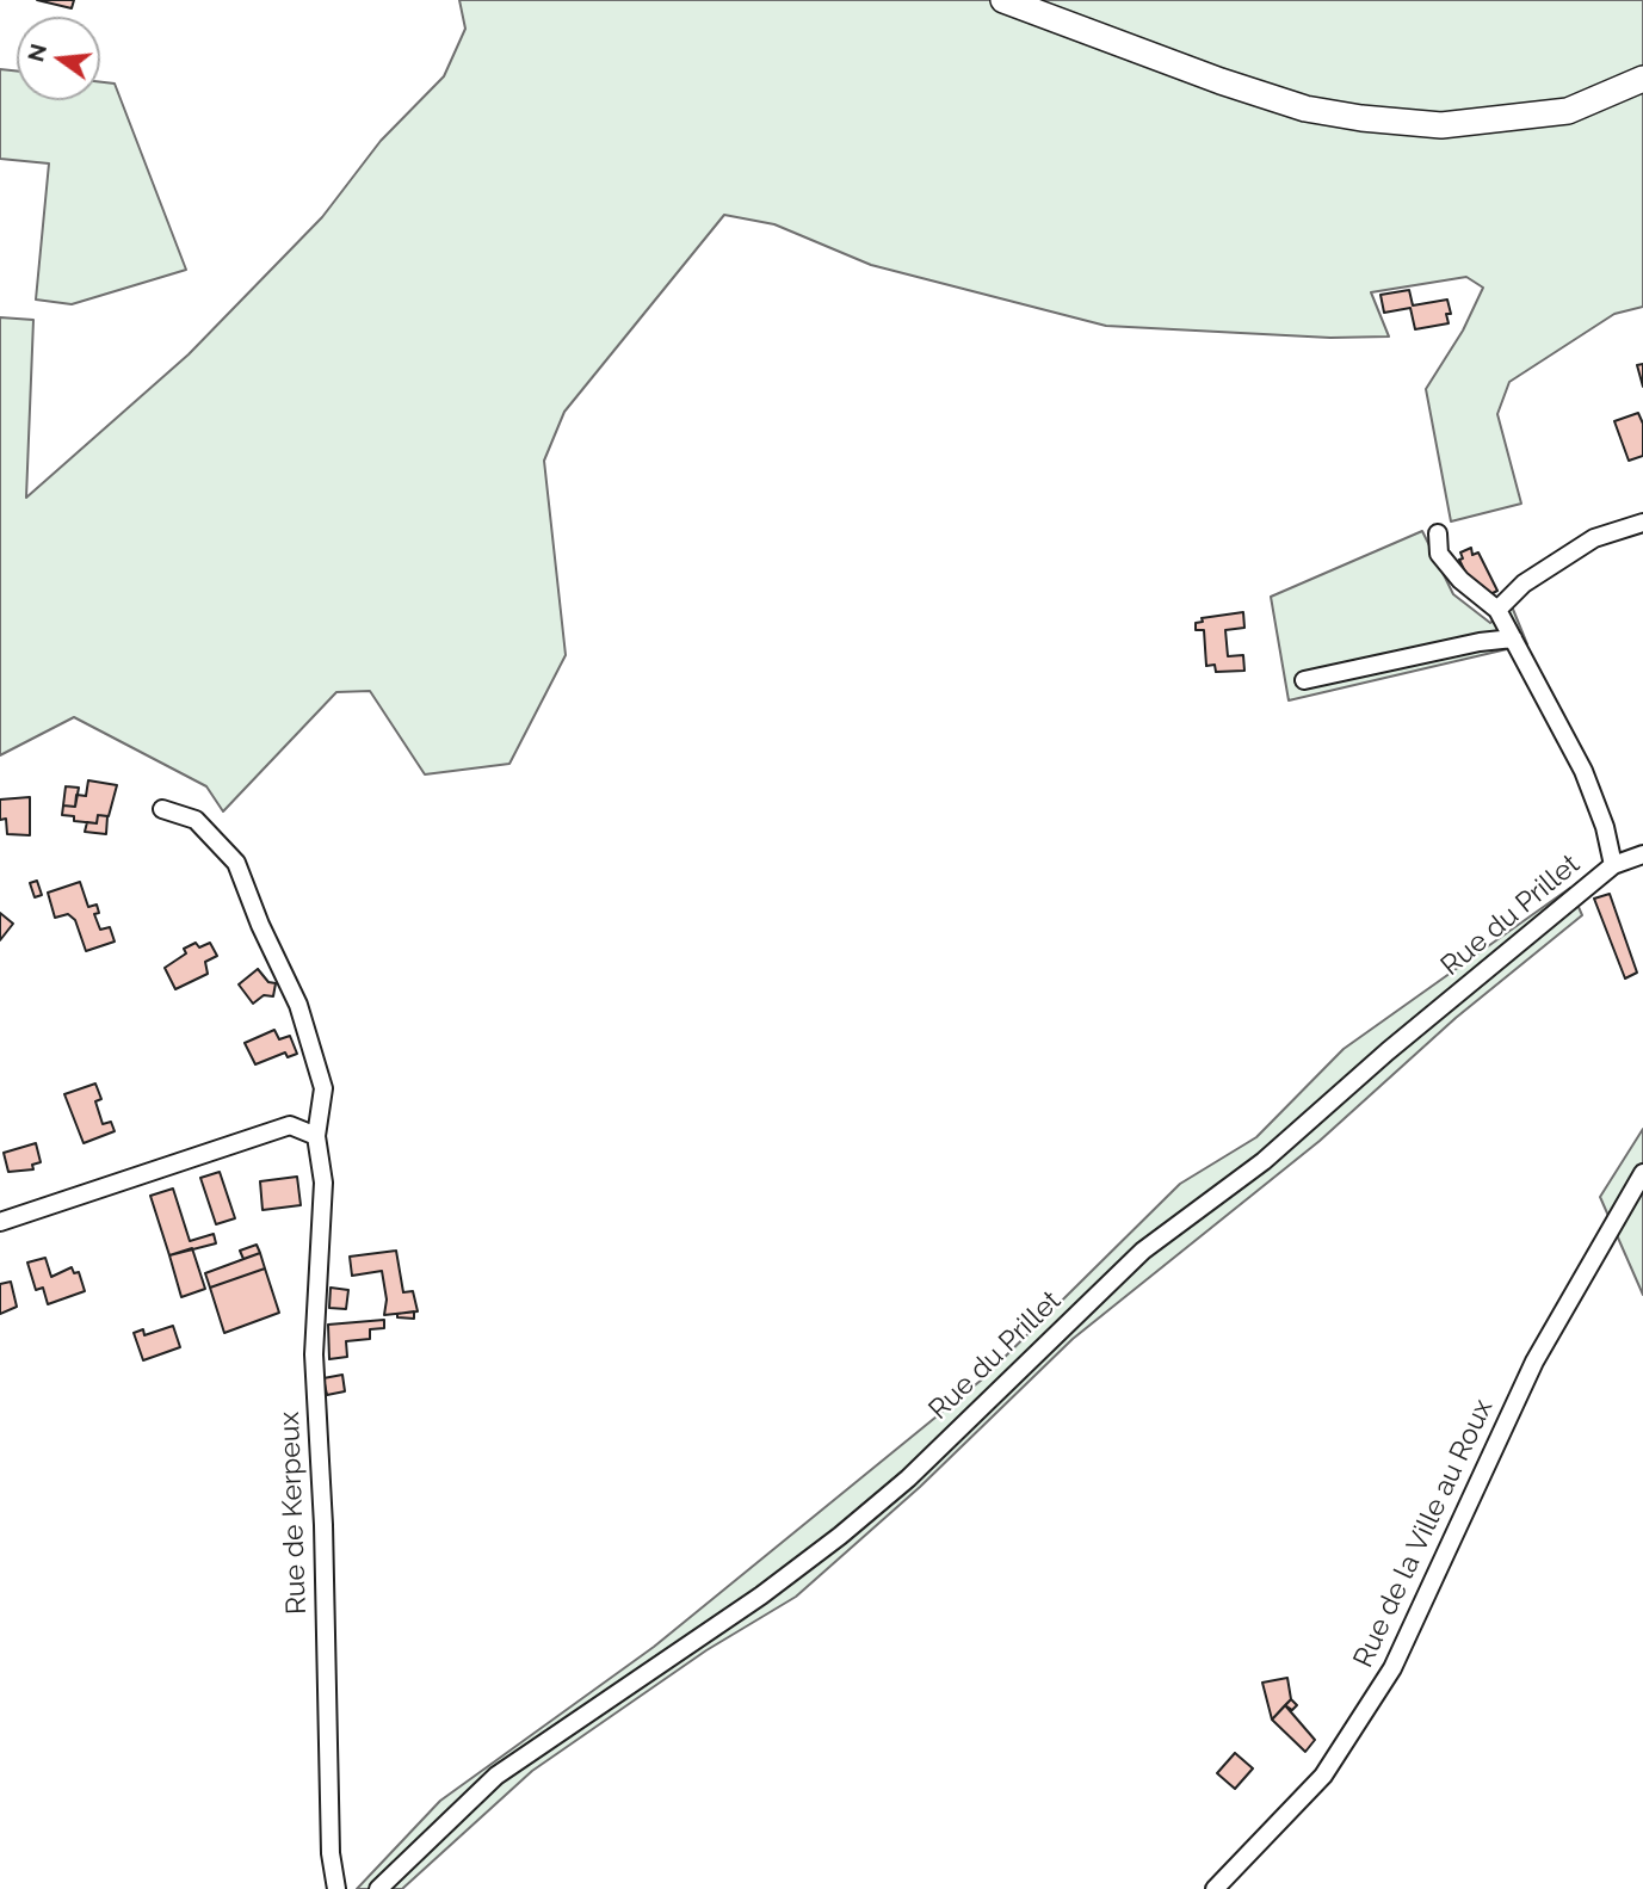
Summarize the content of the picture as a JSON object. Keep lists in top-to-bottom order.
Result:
{
  "streets": {
    "street": ["Rue du Prillet", "Rue de Kerpeux", "Rue de la Ville au Roux"]
  },
  "north": "left"
}
